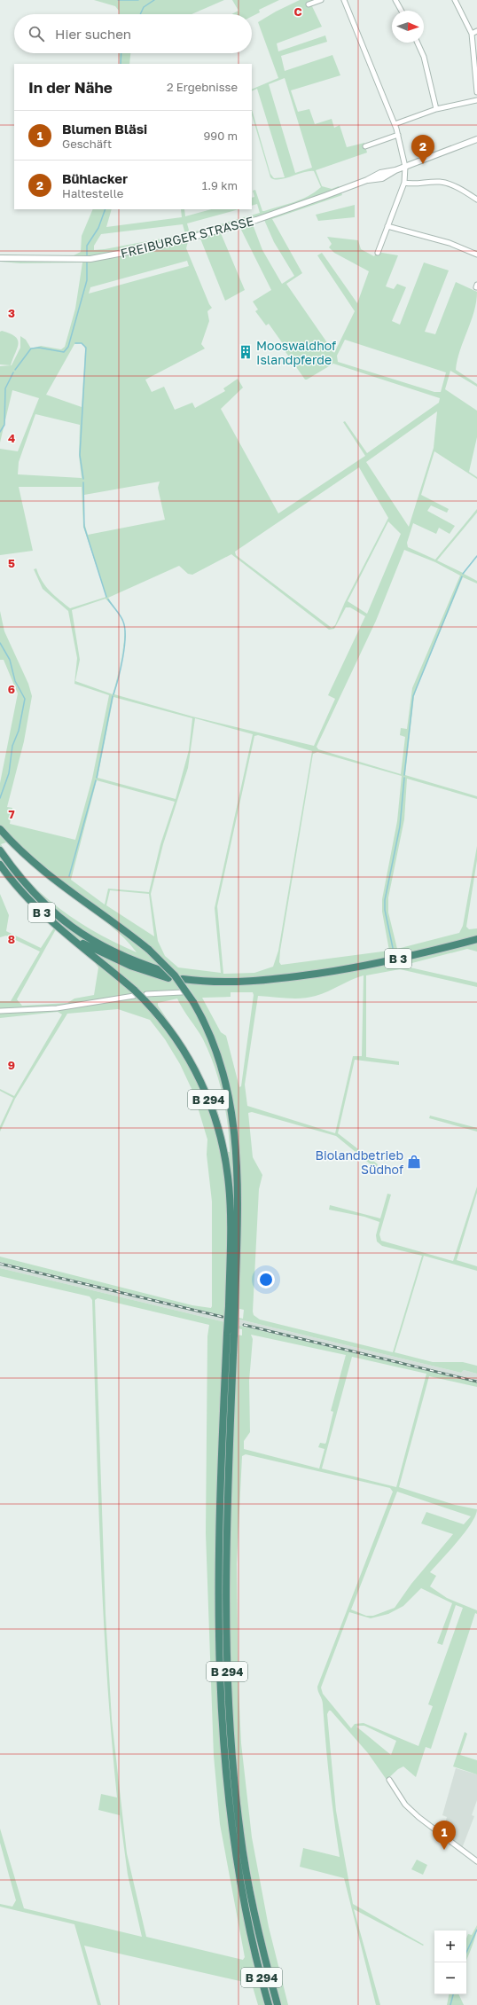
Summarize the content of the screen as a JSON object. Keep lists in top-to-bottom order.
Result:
{
  "streets": {
    "highway": ["B 3", "B 294"],
    "street": ["FREIBURGER STRASSE"]
  },
  "crossings": [
    ["B 3", "B 294"]
  ],
  "places": {
    "building": ["Mooswaldhof Islandpferde"],
    "shop": ["Biolandbetrieb Südhof"]
  },
  "north": "right",
  "page": {
    "search": "Hier suchen",
    "heading": ["In der Nähe", "2 Ergebnisse"],
    "list": [
      {
        "mark": "1",
        "name": "Blumen Bläsi",
        "note": "Geschäft",
        "value": "990 m"
      },
      {
        "mark": "2",
        "name": "Bühlacker",
        "note": "Haltestelle",
        "value": "1.9 km"
      }
    ],
    "pins": ["2", "1"],
    "map_buttons": ["+", "−"]
  },
  "grid": {
    "columns": ["C"],
    "rows": [
      "3",
      "4",
      "5",
      "6",
      "7",
      "8",
      "9"
    ]
  }
}
